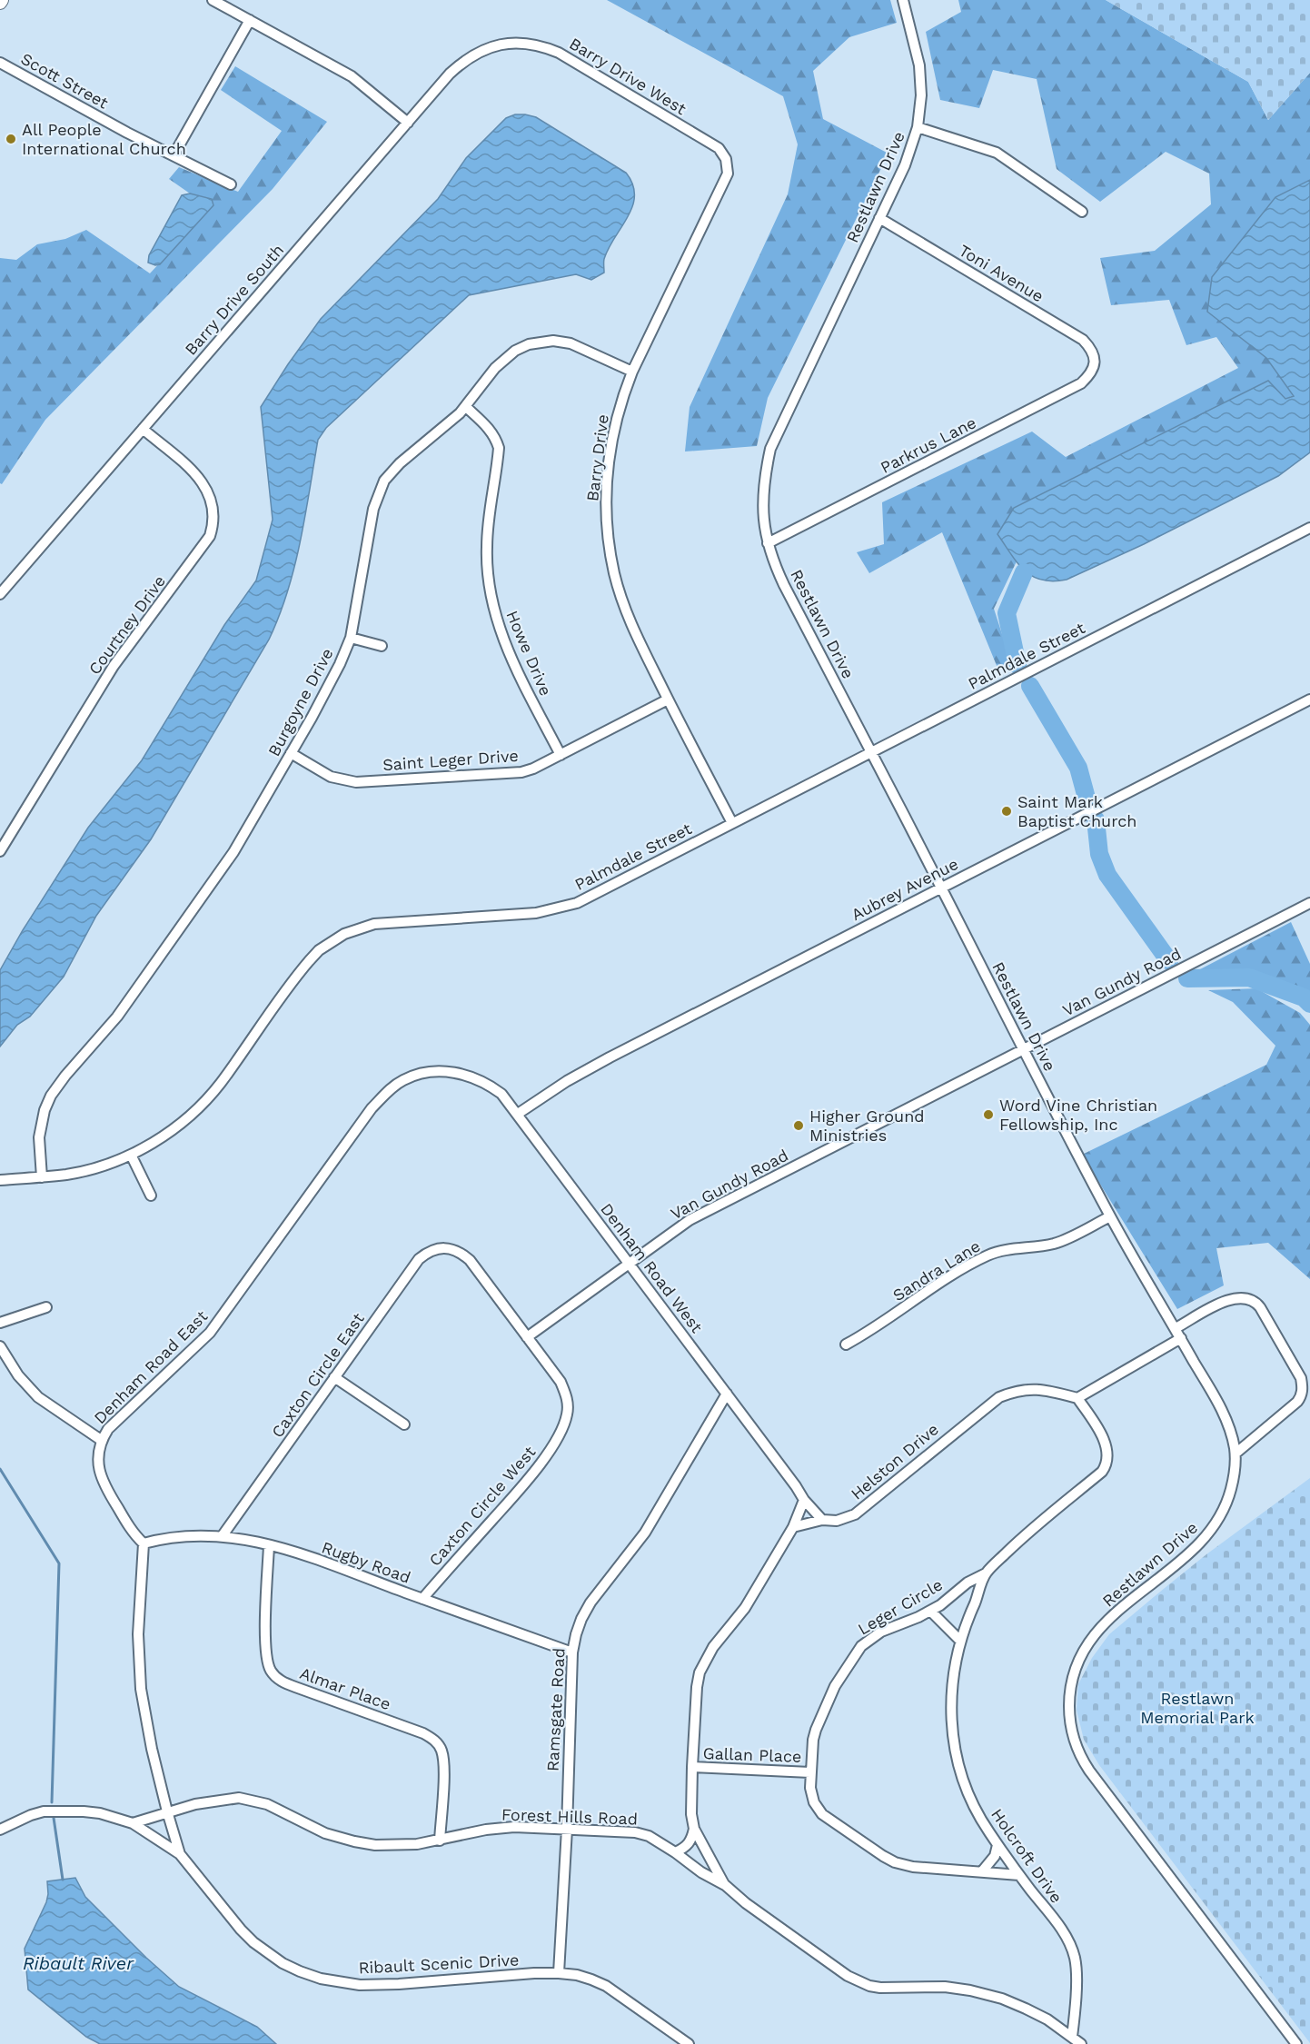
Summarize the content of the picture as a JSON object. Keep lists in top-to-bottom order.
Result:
{
  "streets": {
    "street": [
      "Barry Drive West",
      "Scott Street",
      "Restlawn Drive",
      "Toni Avenue",
      "Barry Drive South",
      "Parkrus Lane",
      "Barry Drive",
      "Courtney Drive",
      "Howe Drive",
      "Palmdale Street",
      "Burgoyne Drive",
      "Saint Leger Drive",
      "Aubrey Avenue",
      "Van Gundy Road",
      "Denham Road West",
      "Sandra Lane",
      "Denham Road East",
      "Caxton Circle East",
      "Helston Drive",
      "Caxton Circle West",
      "Rugby Road",
      "Leger Circle",
      "Almar Place",
      "Ramsgate Road",
      "Gallan Place",
      "Forest Hills Road",
      "Holcroft Drive",
      "Ribault Scenic Drive"
    ]
  },
  "crossings": [
    ["Barry Drive West", "Barry Drive South"],
    ["Barry Drive West", "Barry Drive"],
    ["Restlawn Drive", "Toni Avenue"],
    ["Restlawn Drive", "Parkrus Lane"],
    ["Restlawn Drive", "Palmdale Street"],
    ["Restlawn Drive", "Aubrey Avenue"],
    ["Restlawn Drive", "Van Gundy Road"],
    ["Restlawn Drive", "Sandra Lane"],
    ["Toni Avenue", "Parkrus Lane"],
    ["Barry Drive South", "Courtney Drive"],
    ["Barry Drive", "Palmdale Street"],
    ["Barry Drive", "Burgoyne Drive"],
    ["Barry Drive", "Saint Leger Drive"],
    ["Howe Drive", "Burgoyne Drive"],
    ["Howe Drive", "Saint Leger Drive"],
    ["Palmdale Street", "Burgoyne Drive"],
    ["Burgoyne Drive", "Saint Leger Drive"],
    ["Aubrey Avenue", "Denham Road West"],
    ["Van Gundy Road", "Denham Road West"],
    ["Van Gundy Road", "Caxton Circle West"],
    ["Denham Road West", "Denham Road East"],
    ["Denham Road West", "Ramsgate Road"],
    ["Denham Road East", "Rugby Road"],
    ["Caxton Circle East", "Caxton Circle West"],
    ["Caxton Circle East", "Rugby Road"],
    ["Helston Drive", "Holcroft Drive"],
    ["Caxton Circle West", "Rugby Road"],
    ["Rugby Road", "Almar Place"],
    ["Rugby Road", "Ramsgate Road"],
    ["Leger Circle", "Gallan Place"],
    ["Leger Circle", "Holcroft Drive"],
    ["Almar Place", "Forest Hills Road"],
    ["Ramsgate Road", "Forest Hills Road"],
    ["Ramsgate Road", "Ribault Scenic Drive"],
    ["Forest Hills Road", "Ribault Scenic Drive"]
  ],
  "water": ["Ribault River"],
  "parks": ["Restlawn Memorial Park"],
  "places": [
    "All People International Church",
    "Saint Mark Baptist Church",
    "Word Vine Christian Fellowship, Inc",
    "Higher Ground Ministries"
  ]
}
